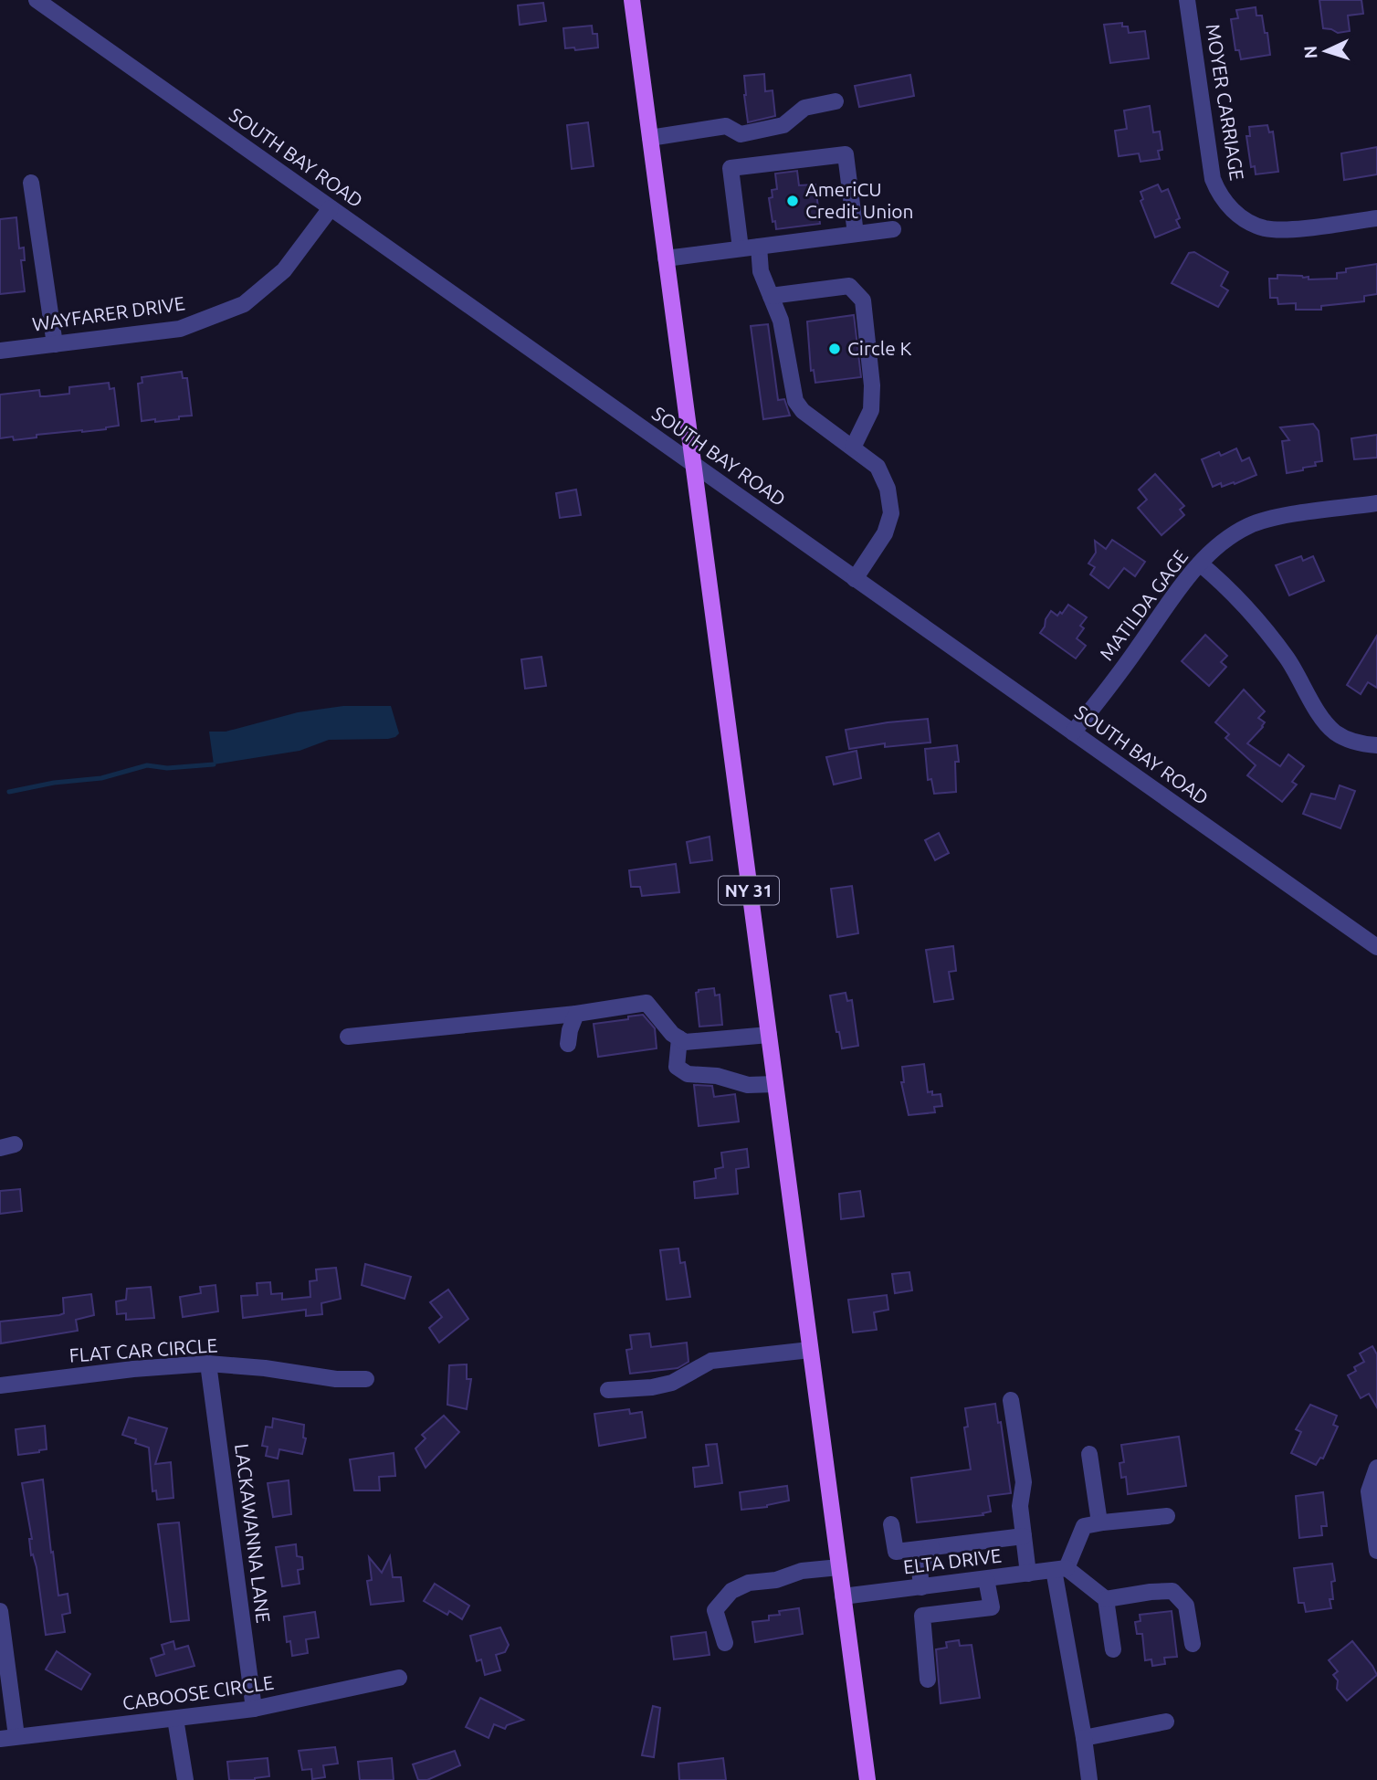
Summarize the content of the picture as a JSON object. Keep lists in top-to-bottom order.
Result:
{
  "streets": {
    "main road": ["NY 31"],
    "street": [
      "MOYER CARRIAGE",
      "SOUTH BAY ROAD",
      "WAYFARER DRIVE",
      "MATILDA GAGE",
      "FLAT CAR CIRCLE",
      "LACKAWANNA LANE",
      "ELTA DRIVE",
      "CABOOSE CIRCLE"
    ]
  },
  "crossings": [
    ["SOUTH BAY ROAD", "WAYFARER DRIVE"],
    ["SOUTH BAY ROAD", "MATILDA GAGE"],
    ["SOUTH BAY ROAD", "NY 31"],
    ["NY 31", "ELTA DRIVE"],
    ["FLAT CAR CIRCLE", "LACKAWANNA LANE"],
    ["LACKAWANNA LANE", "CABOOSE CIRCLE"]
  ],
  "places": ["AmeriCU Credit Union", "Circle K"],
  "north": "left"
}
